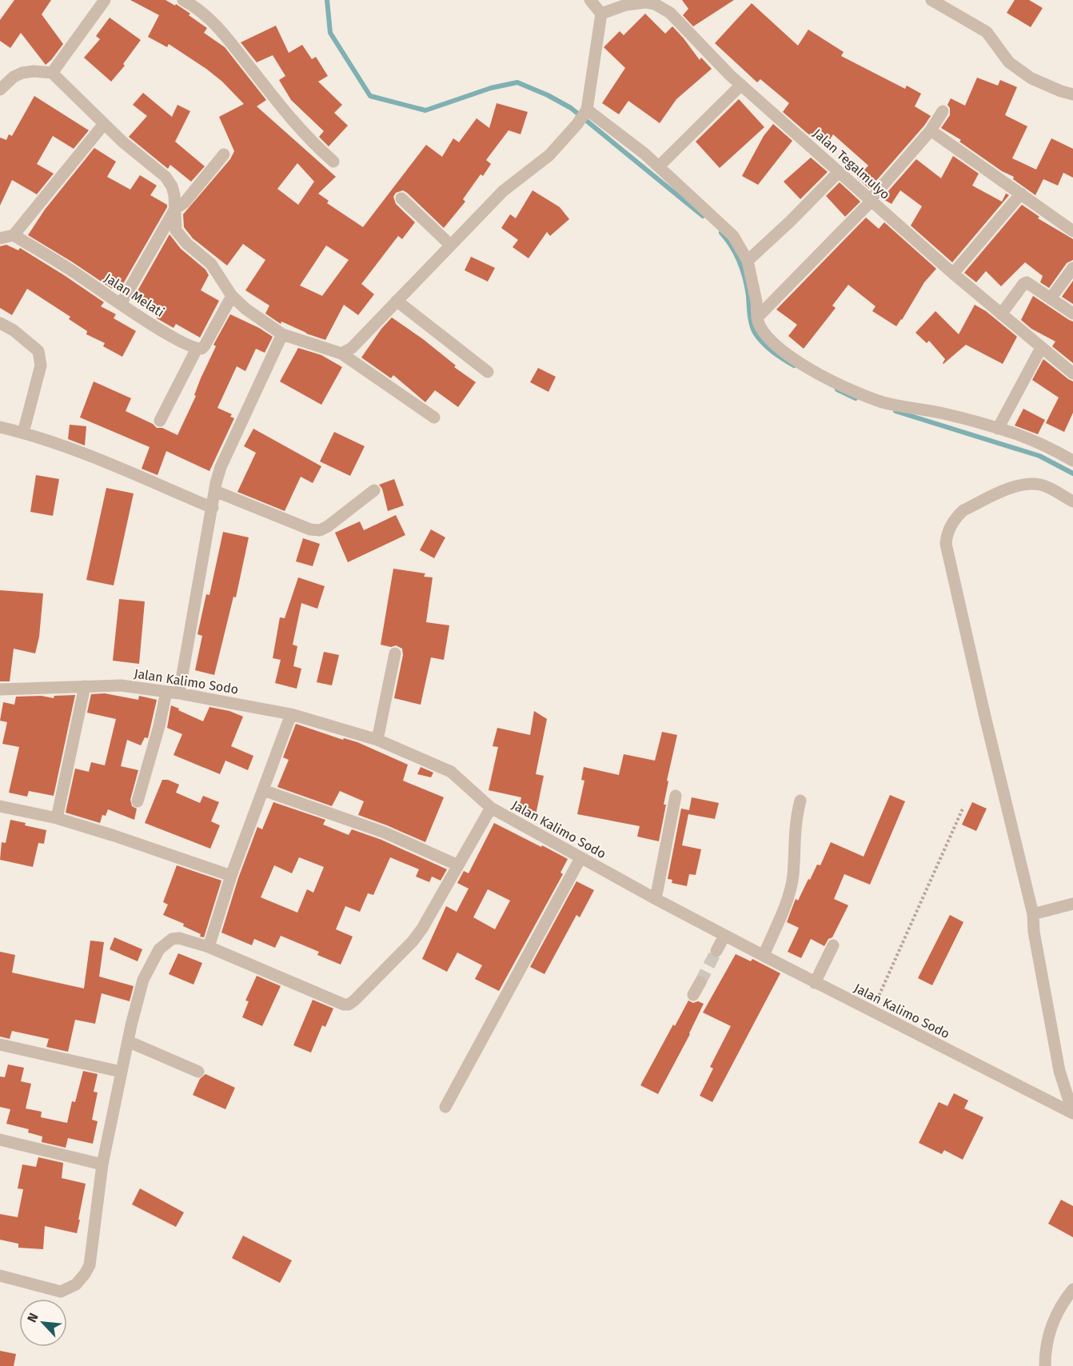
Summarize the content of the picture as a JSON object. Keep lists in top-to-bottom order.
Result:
{
  "streets": {
    "street": ["Jalan Tegalmulyo", "Jalan Melati", "Jalan Kalimo Sodo"]
  },
  "north": "top left"
}
